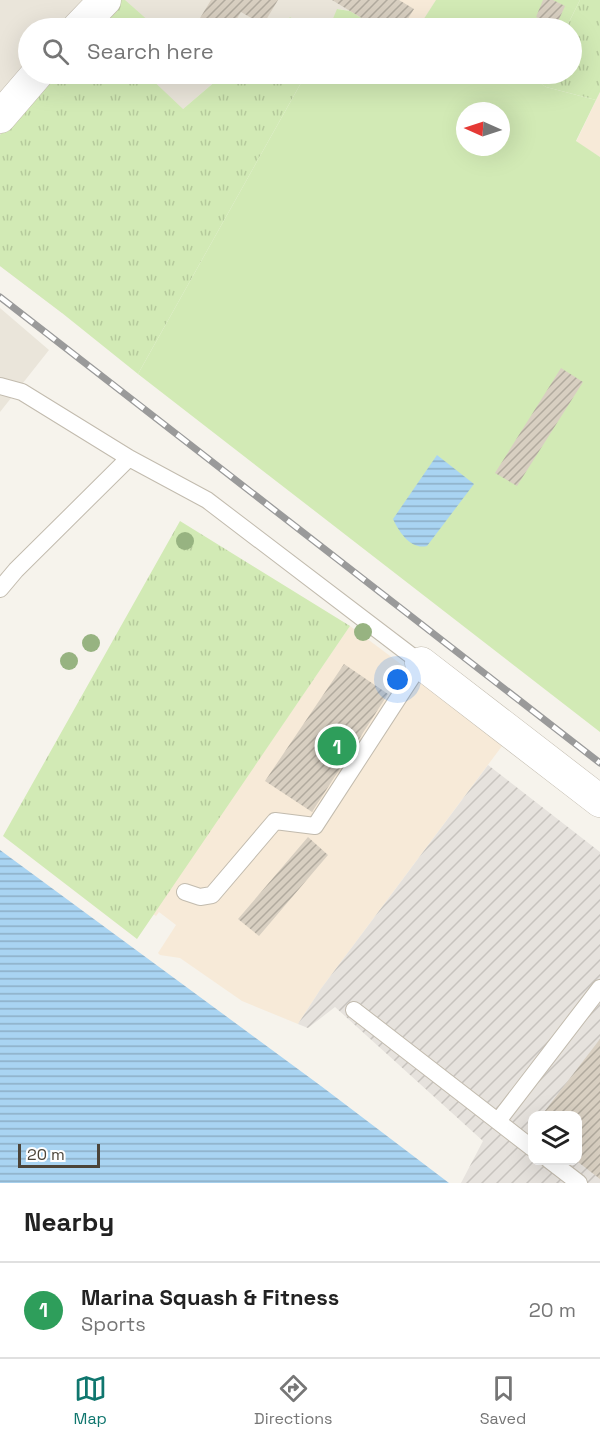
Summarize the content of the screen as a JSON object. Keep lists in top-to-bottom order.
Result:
{
  "scale_bar": "20 m",
  "north": "left",
  "page": {
    "search": "Search here",
    "pins": "1",
    "scale": "20 m",
    "heading": "Nearby",
    "list": [
      {
        "mark": "1",
        "name": "Marina Squash & Fitness",
        "note": "Sports",
        "value": "20 m"
      }
    ],
    "nav": ["Map", "Directions", "Saved"]
  }
}
